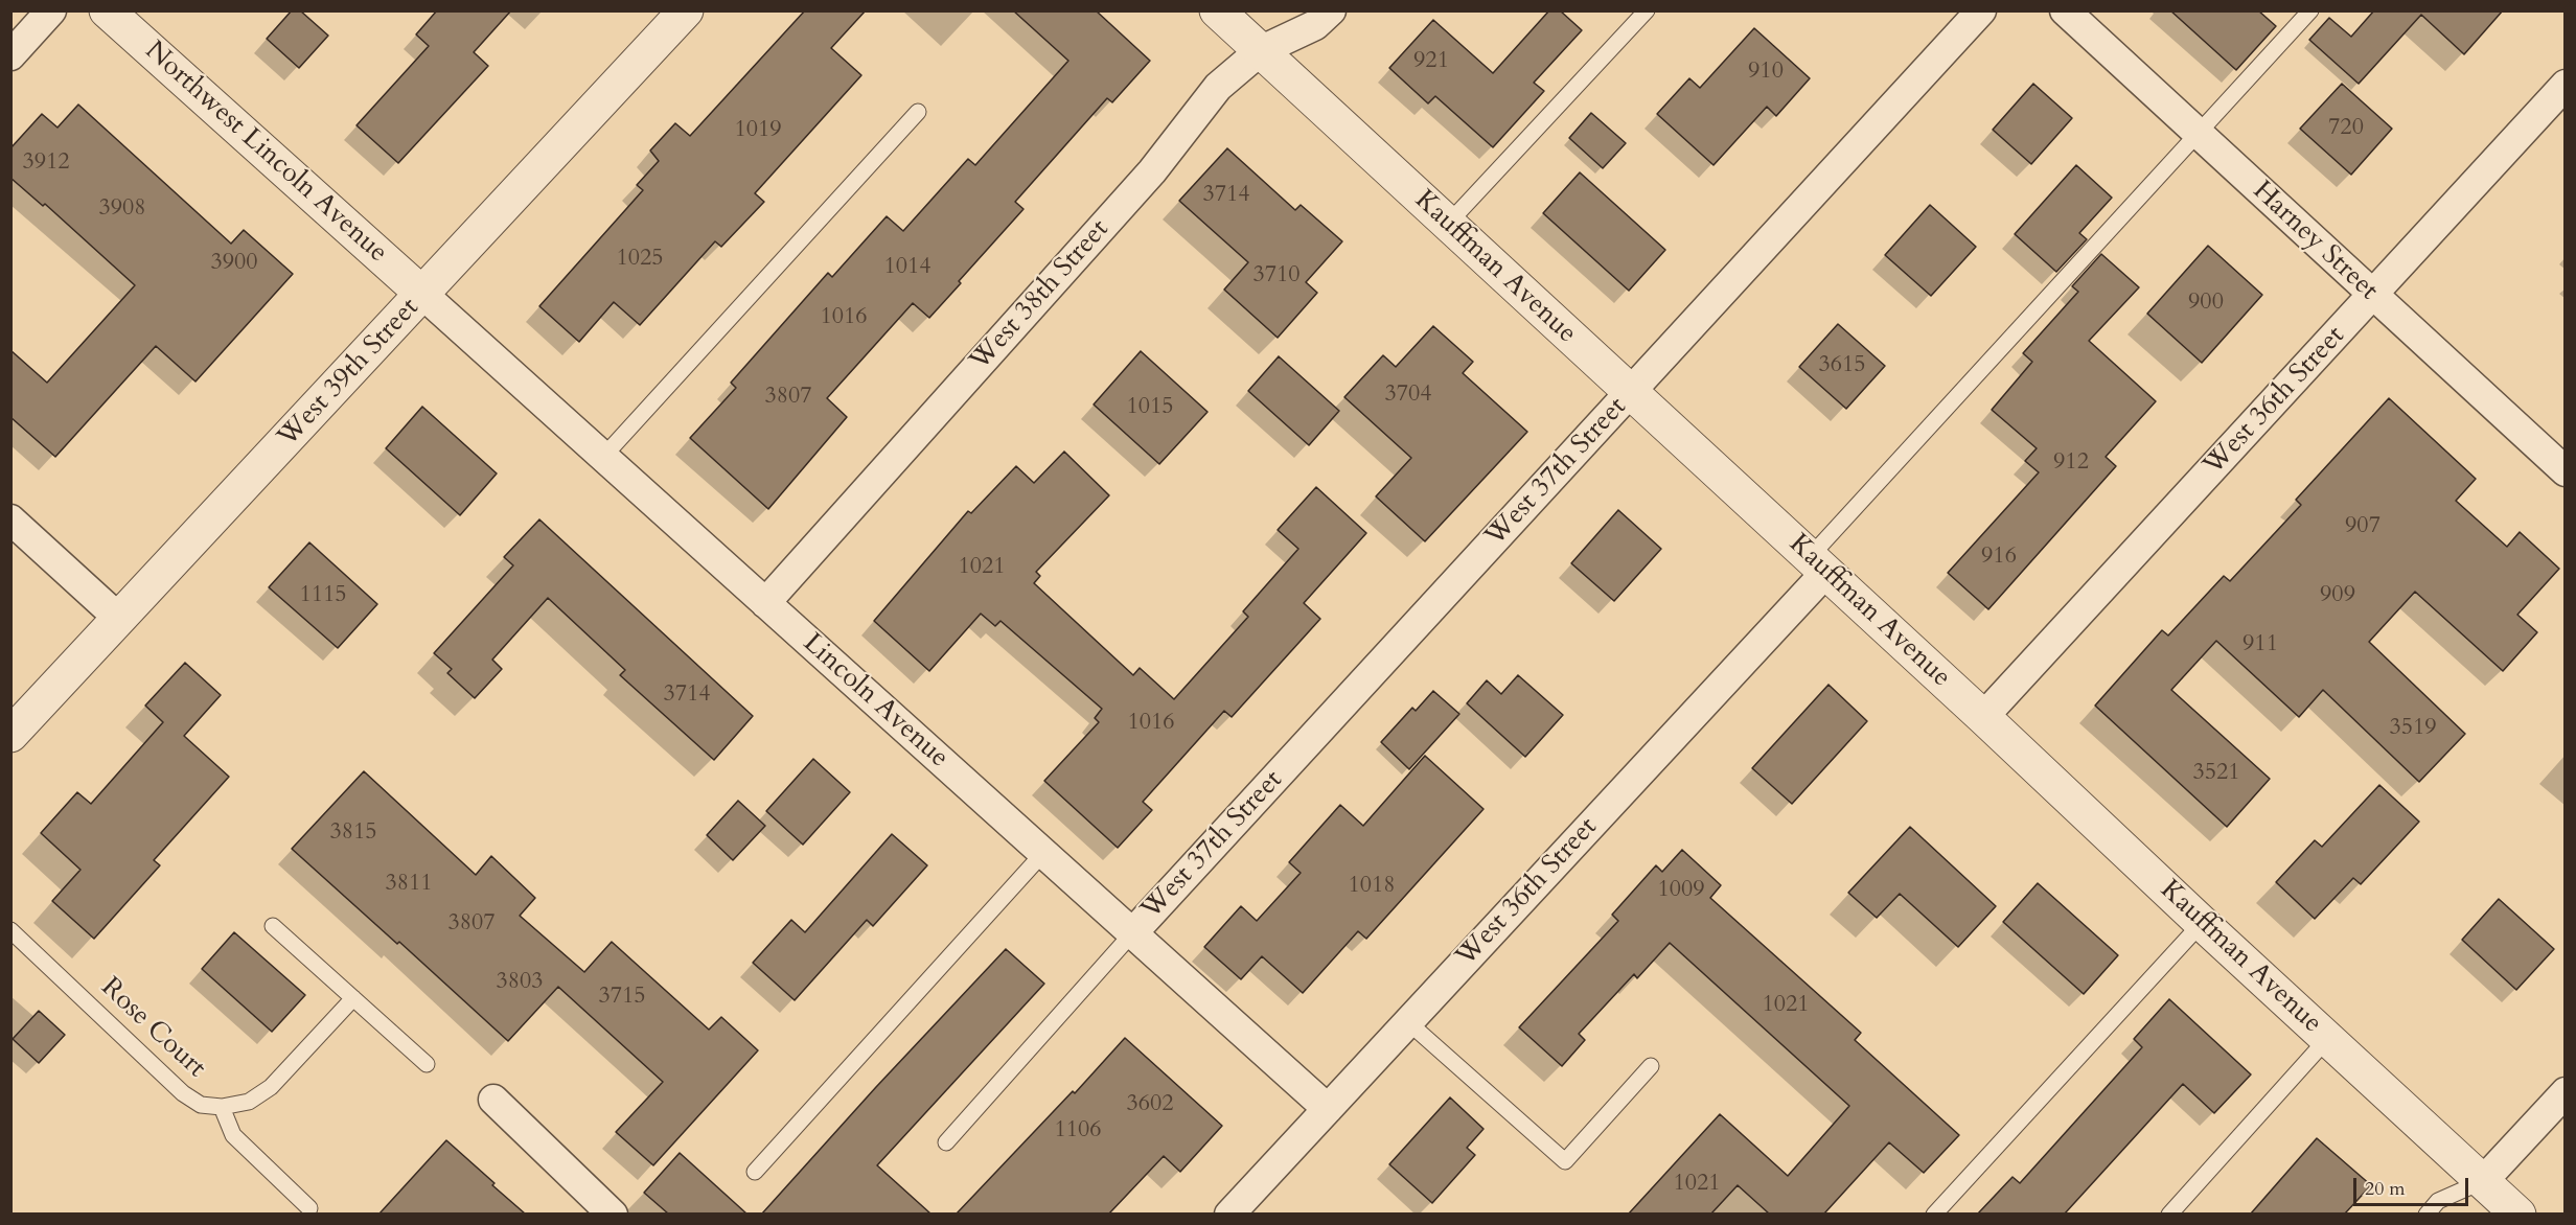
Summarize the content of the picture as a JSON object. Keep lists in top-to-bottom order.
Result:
{
  "streets": {
    "street": [
      "Northwest Lincoln Avenue",
      "Harney Street",
      "Kauffman Avenue",
      "West 38th Street",
      "West 39th Street",
      "West 36th Street",
      "West 37th Street",
      "Lincoln Avenue"
    ],
    "lane": ["Rose Court"]
  },
  "crossings": [
    ["Northwest Lincoln Avenue", "West 39th Street"],
    ["Northwest Lincoln Avenue", "Lincoln Avenue"],
    ["Harney Street", "West 36th Street"],
    ["Kauffman Avenue", "West 38th Street"],
    ["Kauffman Avenue", "West 36th Street"],
    ["Kauffman Avenue", "West 37th Street"],
    ["West 38th Street", "Lincoln Avenue"],
    ["West 39th Street", "Lincoln Avenue"],
    ["West 36th Street", "Lincoln Avenue"],
    ["West 37th Street", "Lincoln Avenue"]
  ],
  "house_numbers": [
    "921",
    "910",
    "720",
    "1019",
    "3912",
    "3714",
    "3908",
    "1025",
    "3900",
    "1014",
    "3710",
    "900",
    "1016",
    "3615",
    "3704",
    "3807",
    "1015",
    "912",
    "907",
    "916",
    "1021",
    "1115",
    "909",
    "911",
    "3714",
    "1016",
    "3519",
    "3521",
    "3815",
    "3811",
    "1018",
    "1009",
    "3807",
    "3803",
    "3715",
    "1021",
    "3602",
    "1106",
    "1021"
  ],
  "scale_bar": "20 m"
}
